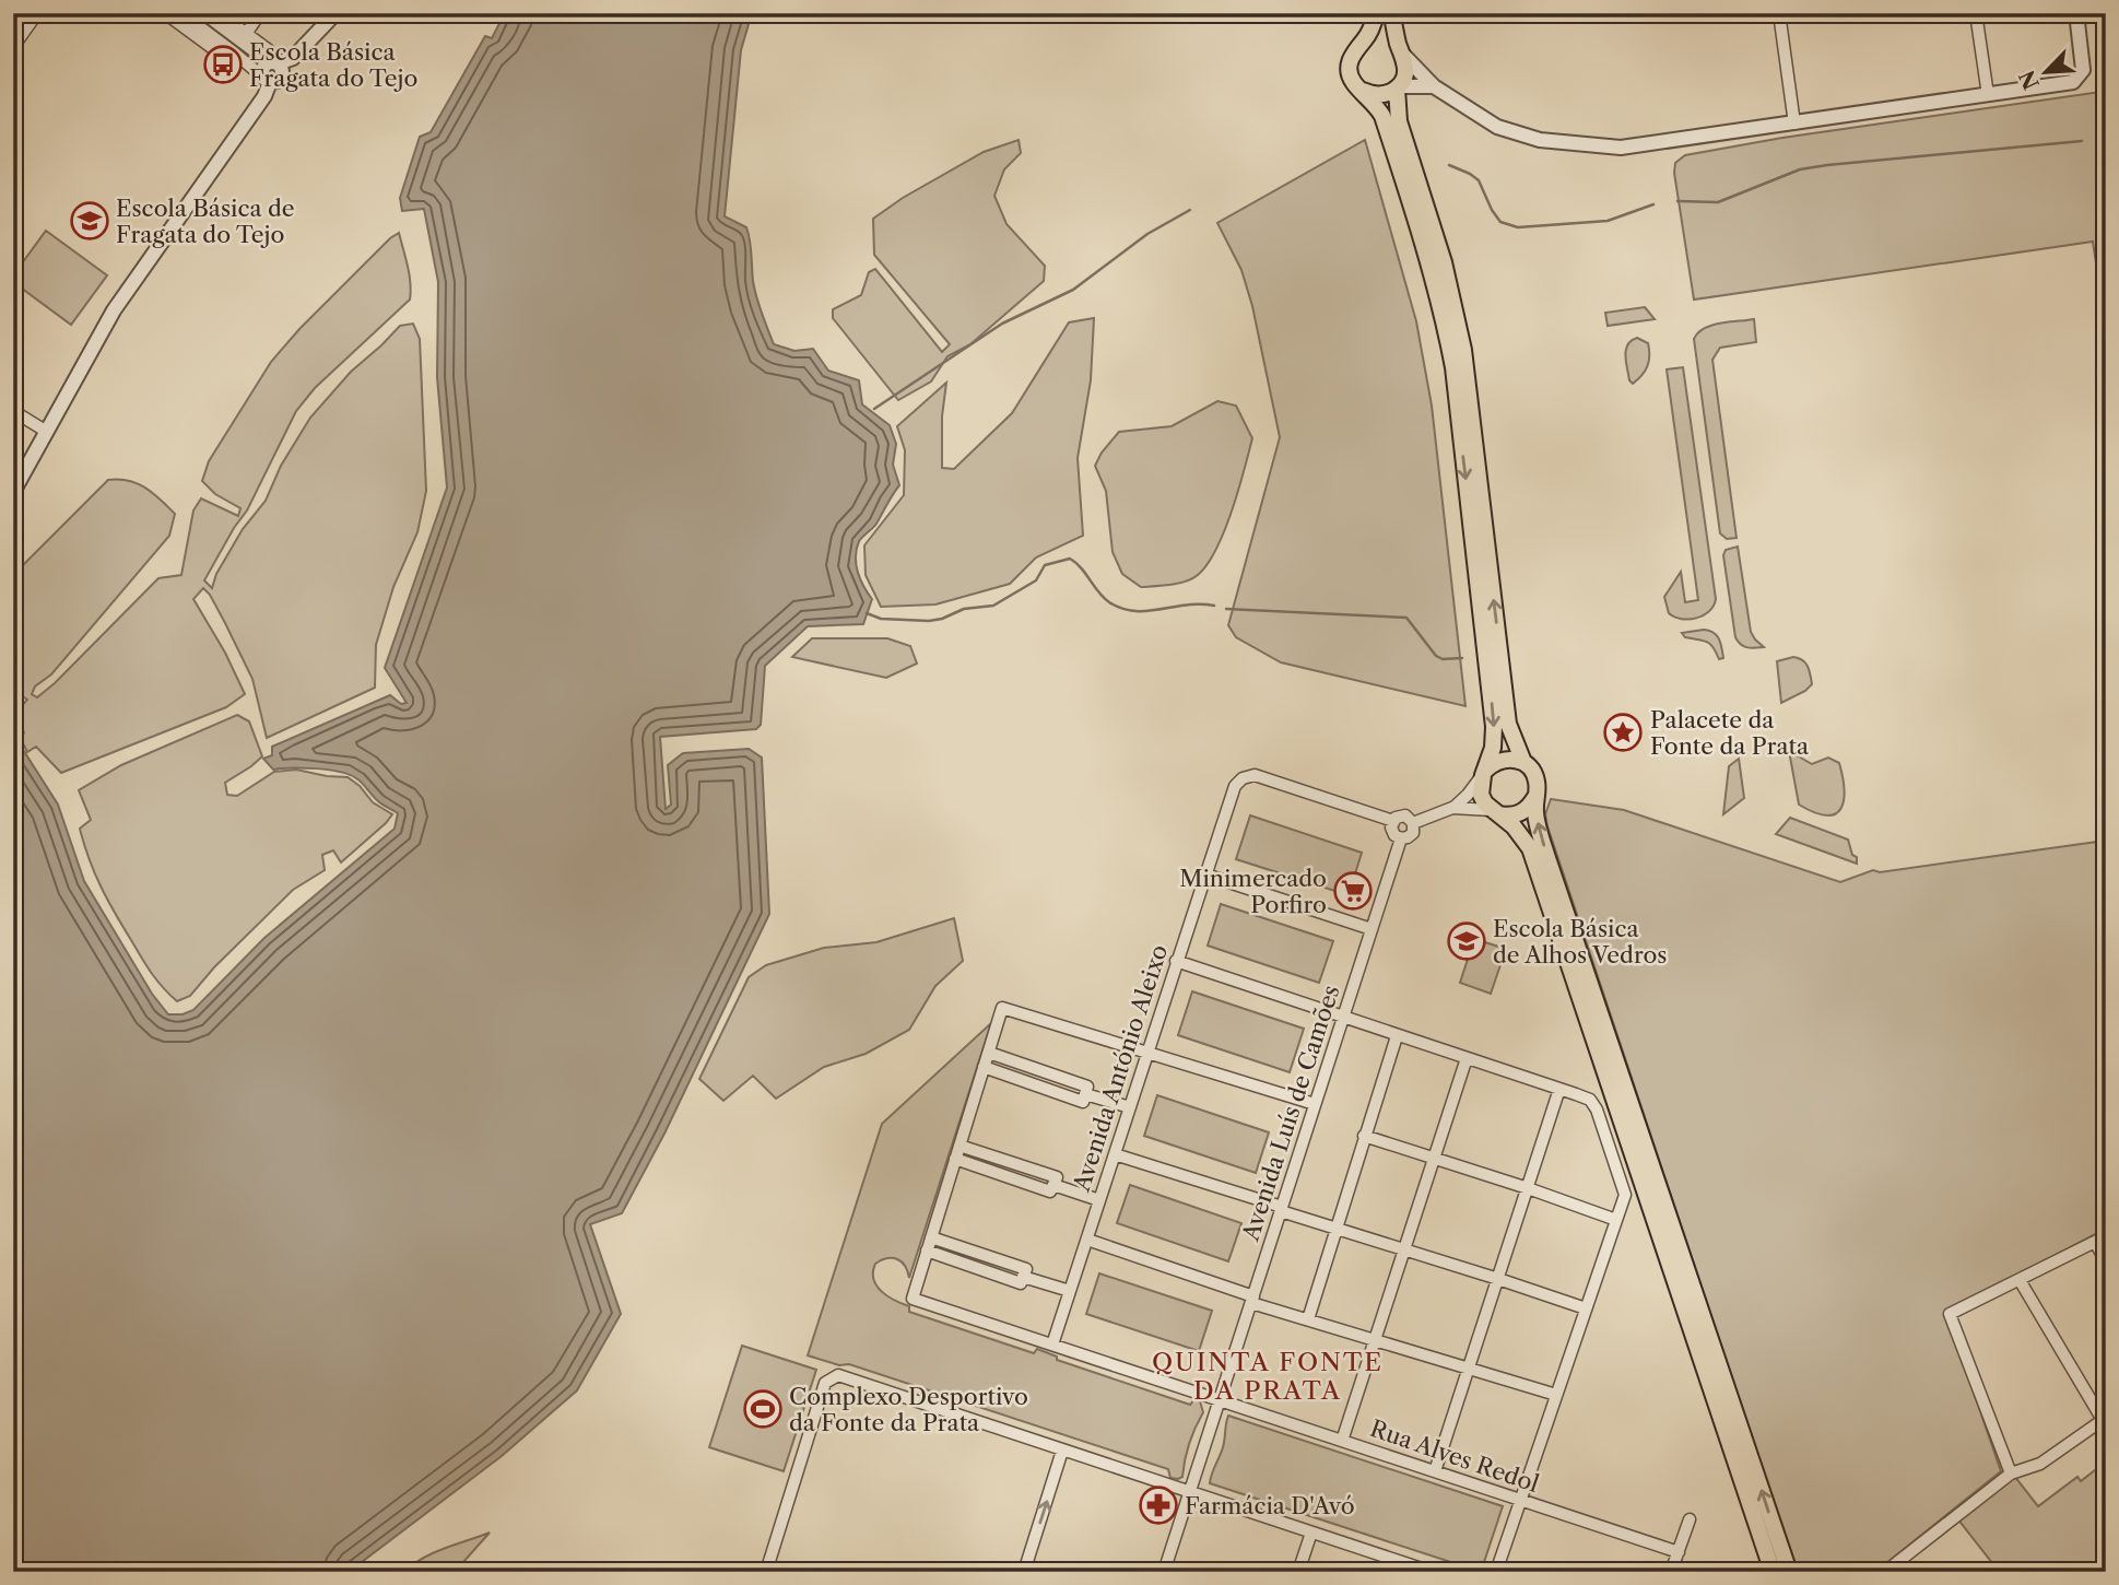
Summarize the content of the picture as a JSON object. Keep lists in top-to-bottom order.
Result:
{
  "streets": {
    "street": ["Avenida António Aleixo", "Avenida Luís de Camões", "Rua Alves Redol"]
  },
  "crossings": [
    ["Avenida António Aleixo", "Avenida Luís de Camões"],
    ["Avenida António Aleixo", "Rua Alves Redol"],
    ["Avenida Luís de Camões", "Rua Alves Redol"]
  ],
  "districts": ["QUINTA FONTE DA PRATA"],
  "places": {
    "bus stop": ["Escola Básica Fragata do Tejo"],
    "school or university": ["Escola Básica de Fragata do Tejo", "Escola Básica de Alhos Vedros"],
    "place": ["Palacete da Fonte da Prata"],
    "supermarket": ["Minimercado Porfiro"],
    "sports": ["Complexo Desportivo da Fonte da Prata"],
    "pharmacy": ["Farmácia D'Avó"]
  },
  "north": "bottom left"
}
